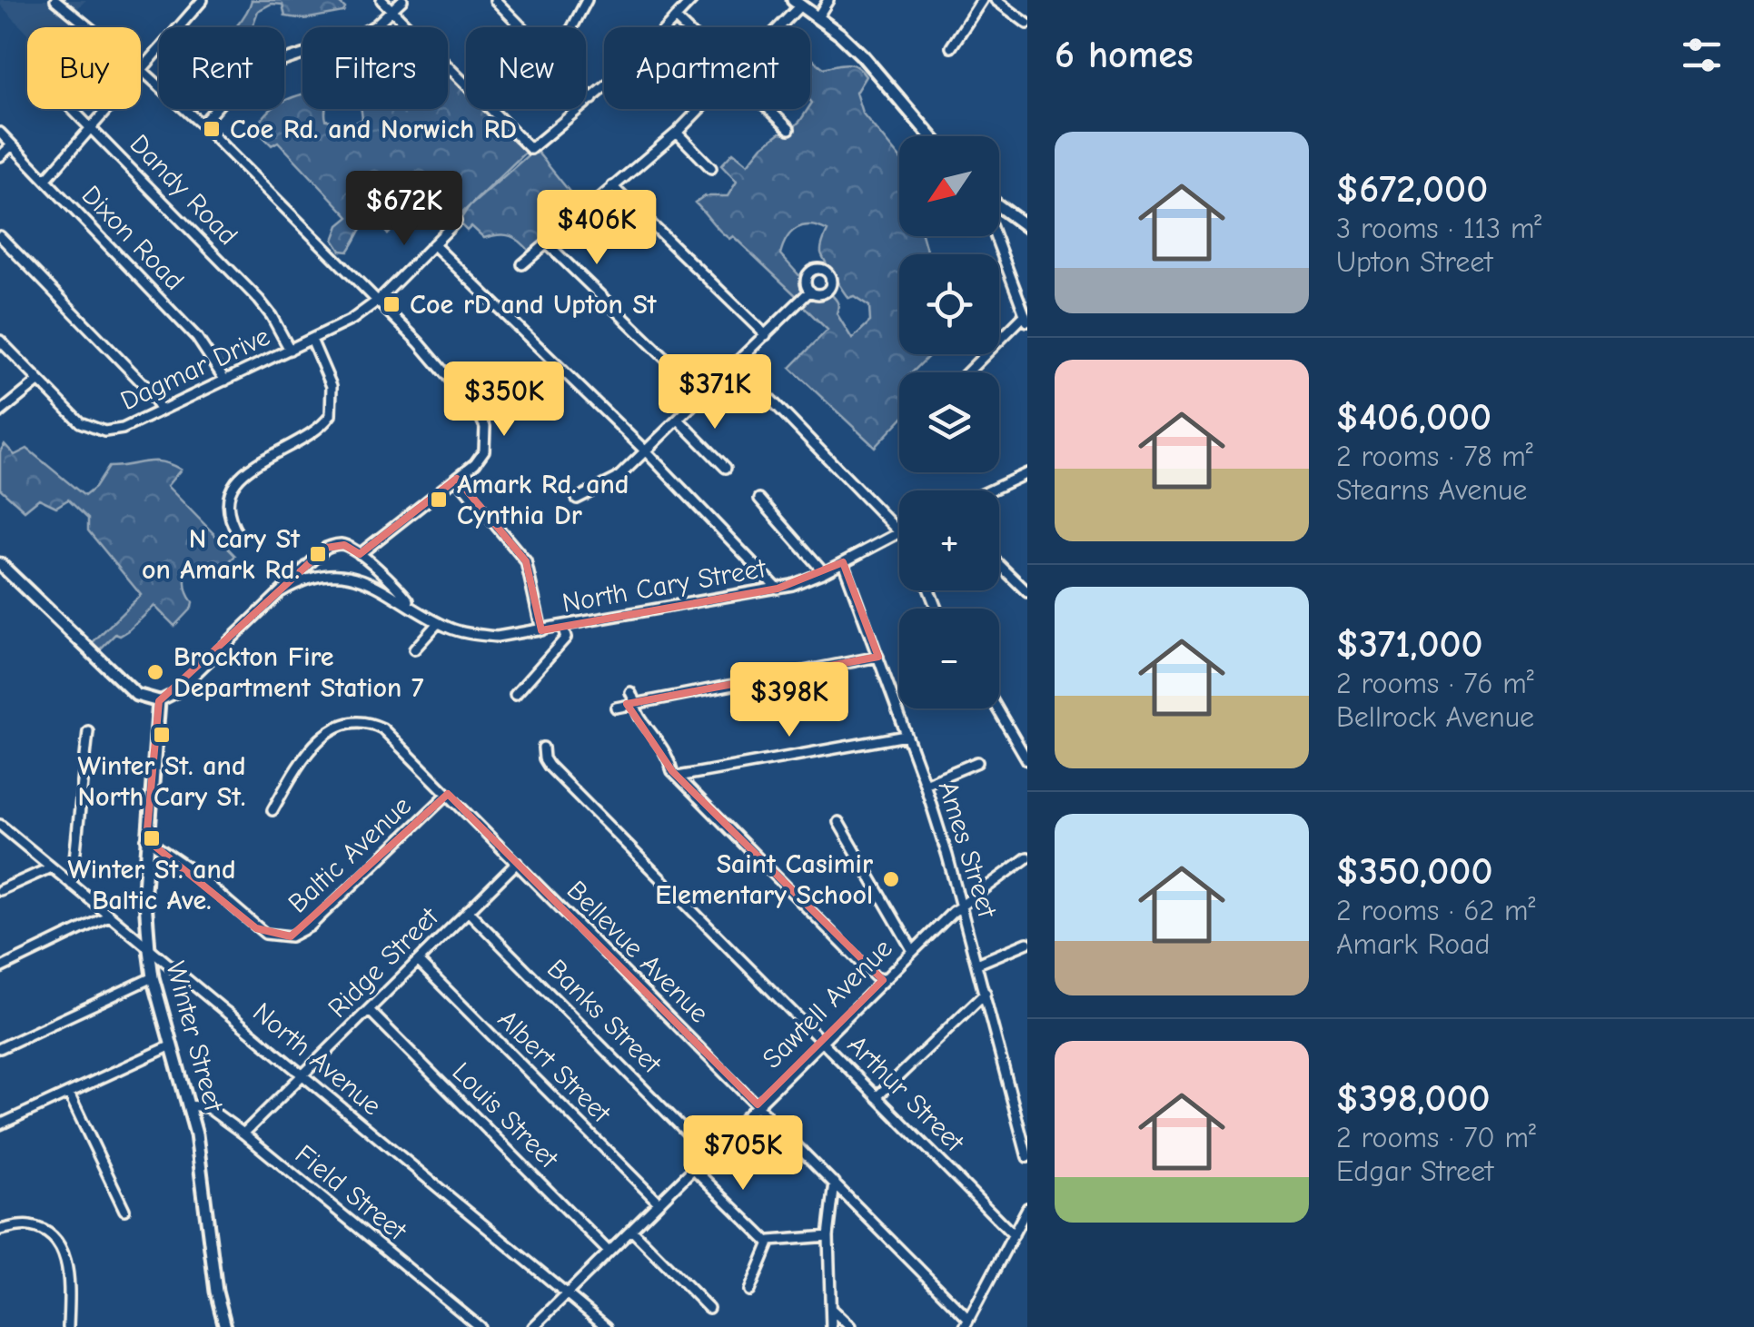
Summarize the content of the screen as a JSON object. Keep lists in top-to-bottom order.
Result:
{
  "streets": {
    "main road": ["Winter Street"],
    "street": [
      "Dandy Road",
      "Dixon Road",
      "Dagmar Drive",
      "North Cary Street",
      "Ames Street",
      "Baltic Avenue",
      "Bellevue Avenue",
      "Ridge Street",
      "Sawtell Avenue",
      "Banks Street",
      "North Avenue",
      "Albert Street",
      "Arthur Street",
      "Louis Street",
      "Field Street"
    ]
  },
  "crossings": [
    ["Dandy Road", "Dagmar Drive"],
    ["Dixon Road", "Dagmar Drive"],
    ["North Cary Street", "Ames Street"],
    ["North Cary Street", "Winter Street"],
    ["Ames Street", "Sawtell Avenue"],
    ["Baltic Avenue", "Bellevue Avenue"],
    ["Baltic Avenue", "Winter Street"],
    ["Bellevue Avenue", "Ridge Street"],
    ["Bellevue Avenue", "Sawtell Avenue"],
    ["Ridge Street", "Banks Street"],
    ["Ridge Street", "North Avenue"],
    ["Ridge Street", "Albert Street"],
    ["Ridge Street", "Louis Street"],
    ["Ridge Street", "Field Street"],
    ["Sawtell Avenue", "Banks Street"],
    ["Sawtell Avenue", "North Avenue"],
    ["Sawtell Avenue", "Albert Street"],
    ["Sawtell Avenue", "Arthur Street"],
    ["Sawtell Avenue", "Louis Street"],
    ["Winter Street", "North Avenue"],
    ["Winter Street", "Field Street"]
  ],
  "places": {
    "transit": [
      "Coe Rd. and Norwich RD",
      "Coe rD and Upton St",
      "Amark Rd. and Cynthia Dr",
      "N cary St on Amark Rd.",
      "Winter St. and North Cary St.",
      "Winter St. and Baltic Ave."
    ],
    "other": ["Brockton Fire Department Station 7", "Saint Casimir Elementary School"]
  },
  "north": "bottom left",
  "page": {
    "heading": "6 homes",
    "chip": [
      "Buy",
      "Rent",
      "Filters",
      "New",
      "Apartment"
    ],
    "list": [
      {
        "name": "$672,000",
        "note": "3 rooms · 113 m² · Upton Street"
      },
      {
        "name": "$406,000",
        "note": "2 rooms · 78 m² · Stearns Avenue"
      },
      {
        "name": "$371,000",
        "note": "2 rooms · 76 m² · Bellrock Avenue"
      },
      {
        "name": "$350,000",
        "note": "2 rooms · 62 m² · Amark Road"
      },
      {
        "name": "$398,000",
        "note": "2 rooms · 70 m² · Edgar Street"
      }
    ],
    "map_buttons": ["+", "−"],
    "price": [
      "$672K",
      "$406K",
      "$371K",
      "$350K",
      "$398K",
      "$705K"
    ]
  }
}
